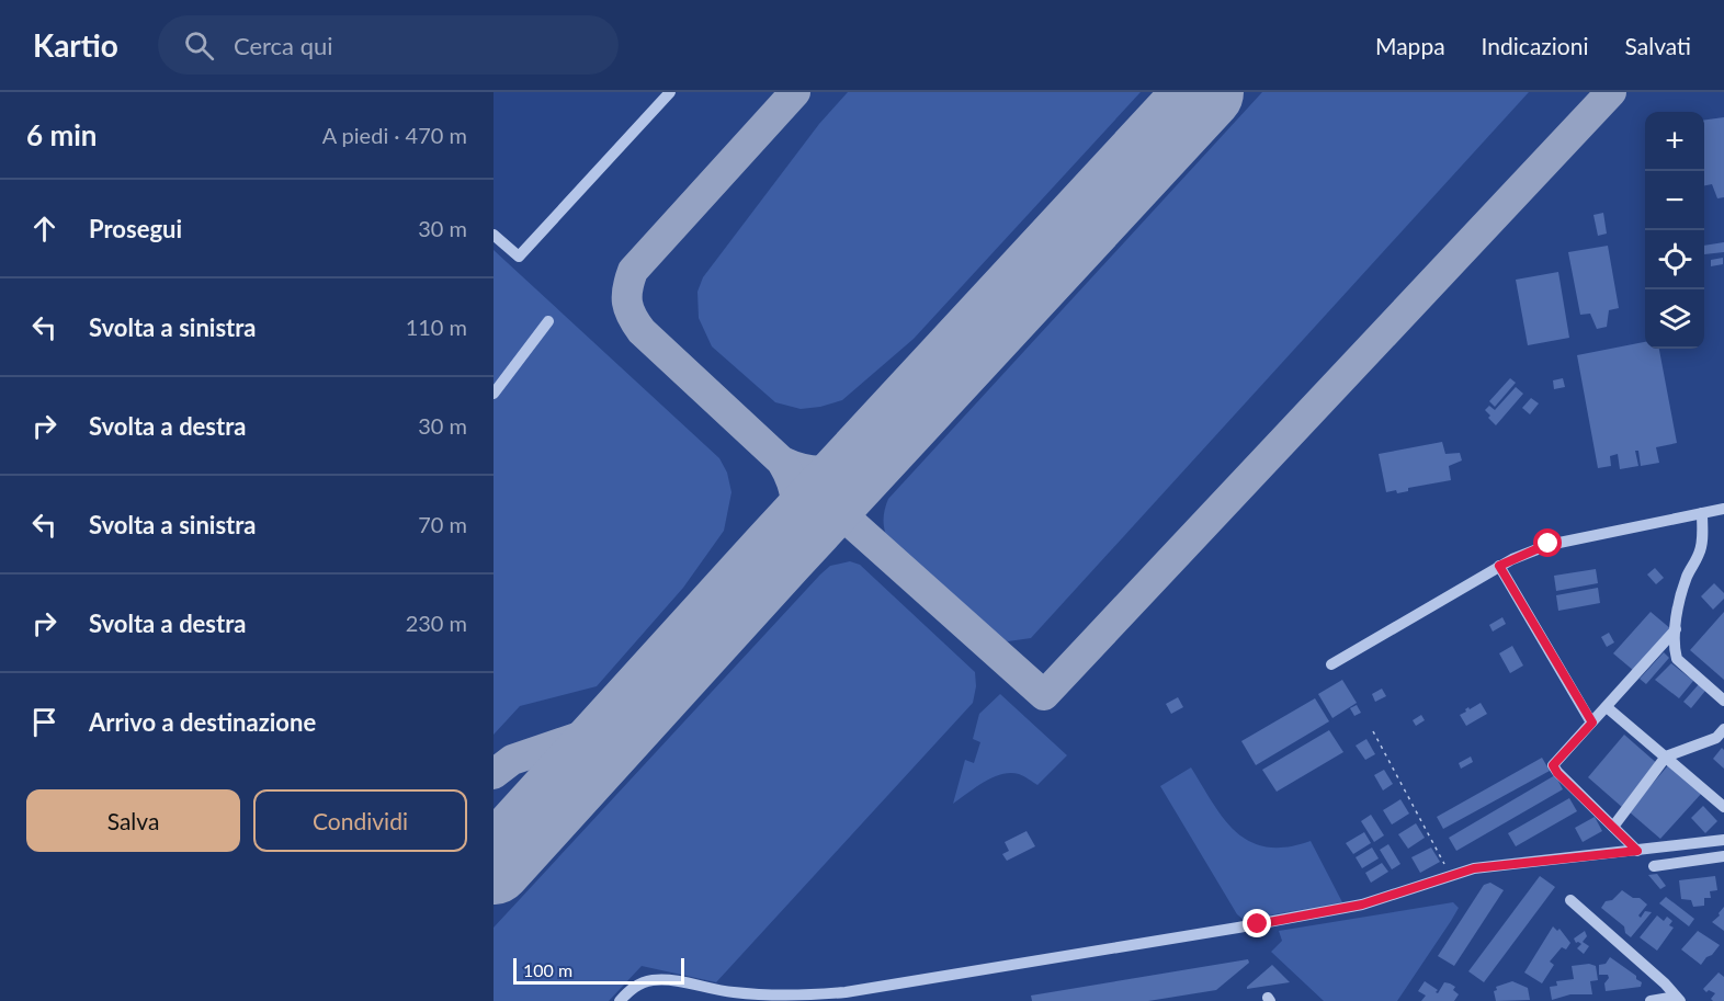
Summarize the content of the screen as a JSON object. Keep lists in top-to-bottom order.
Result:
{
  "scale_bar": "100 m",
  "page": {
    "header": "Kartio",
    "search": "Cerca qui",
    "nav": ["Mappa", "Indicazioni", "Salvati"],
    "heading": ["6 min", "A piedi · 470 m"],
    "map_buttons": ["+", "−"],
    "list": [
      ["Prosegui", "30 m"],
      ["Svolta a sinistra", "110 m"],
      ["Svolta a destra", "30 m"],
      ["Svolta a sinistra", "70 m"],
      ["Svolta a destra", "230 m"],
      "Arrivo a destinazione"
    ],
    "buttons": ["Salva", "Condividi"],
    "scale": "100 m"
  }
}
